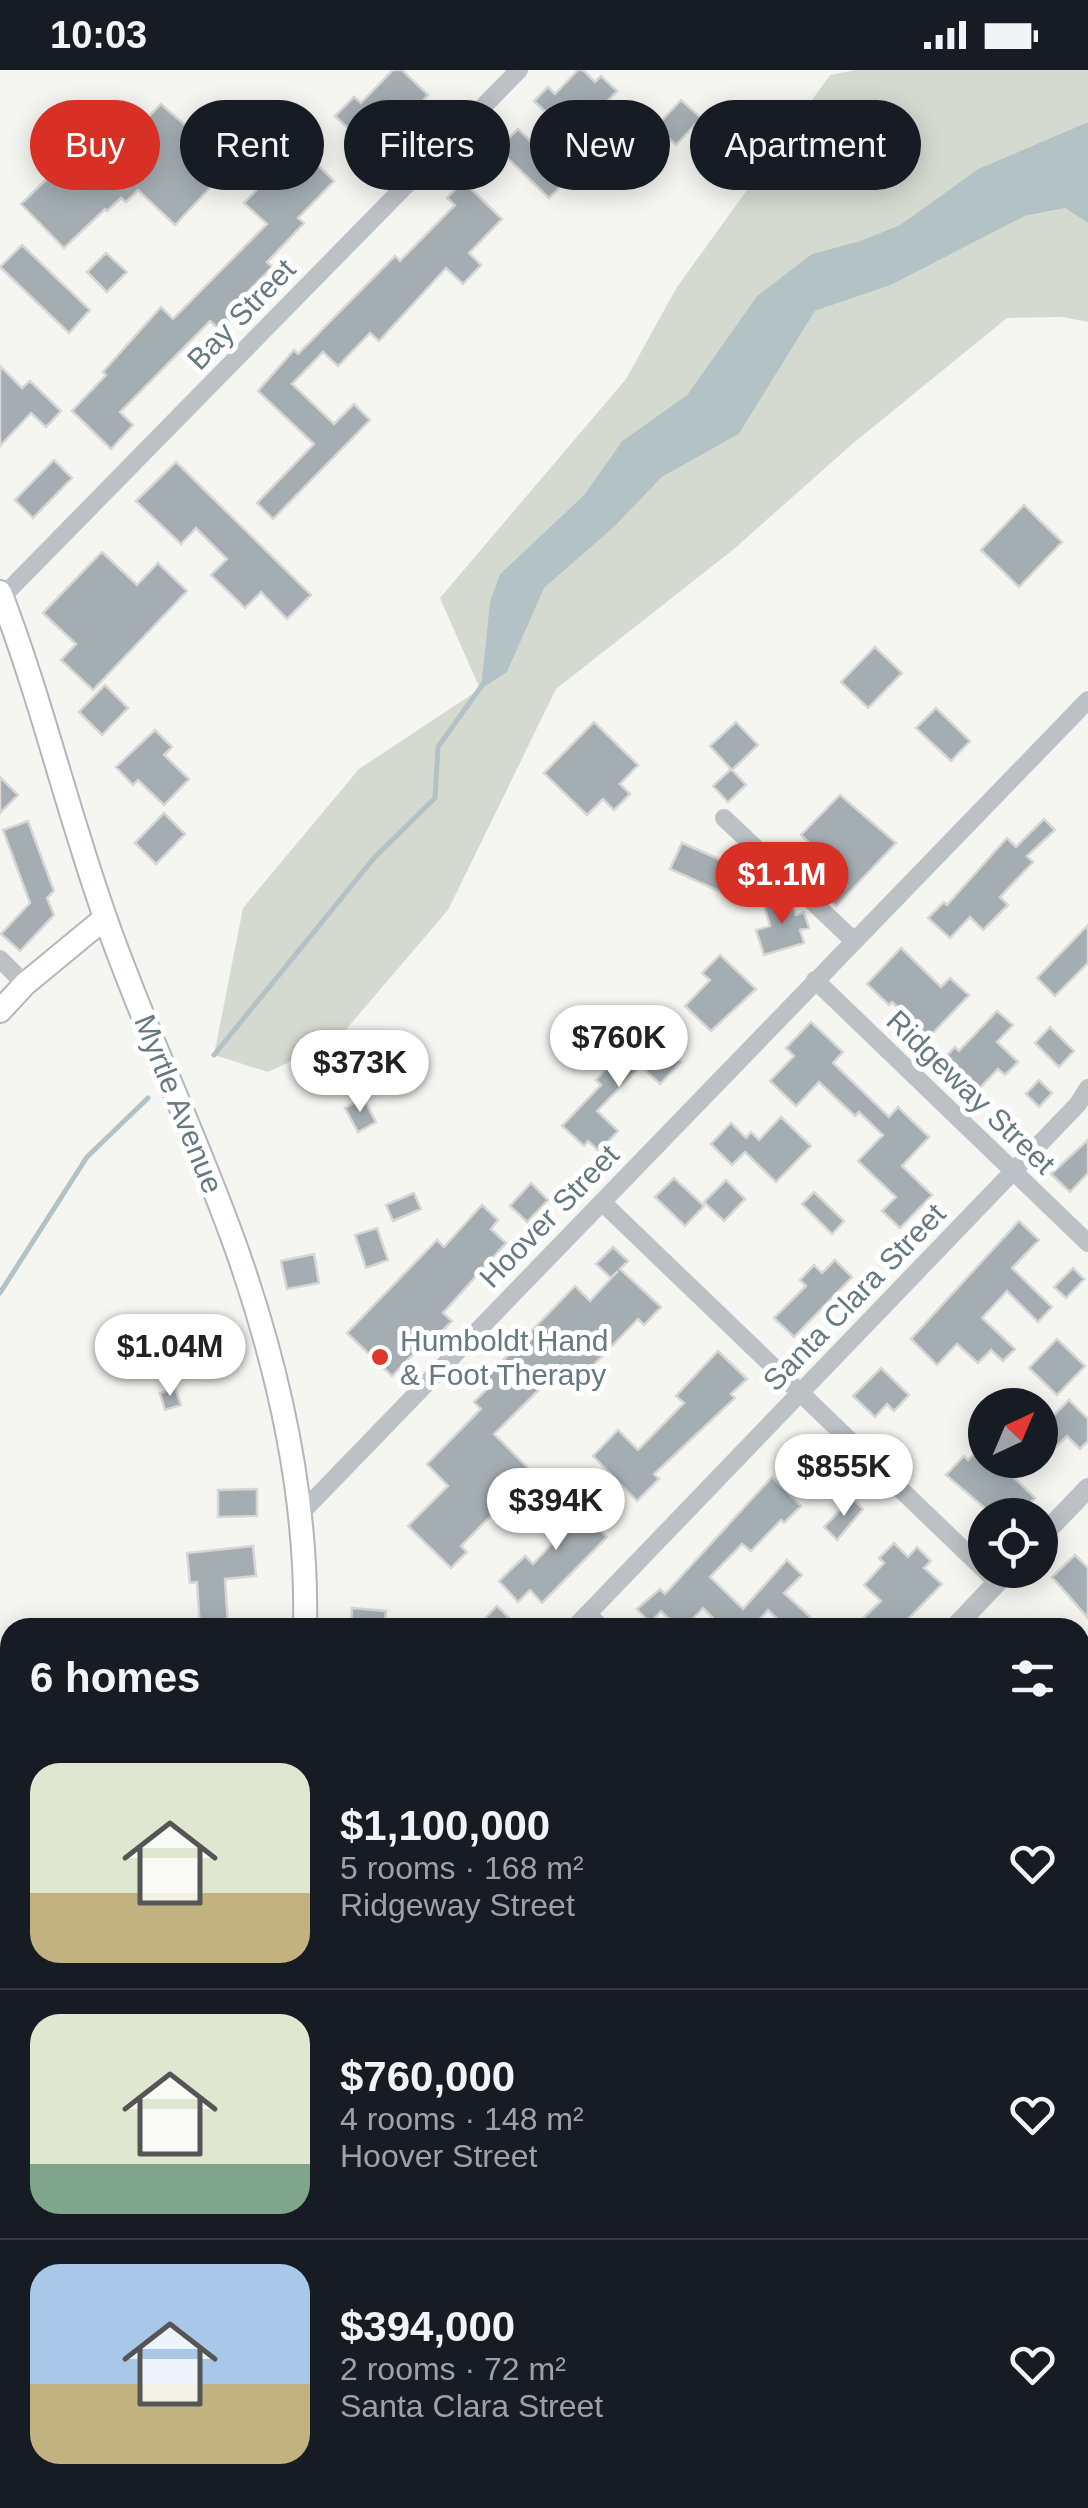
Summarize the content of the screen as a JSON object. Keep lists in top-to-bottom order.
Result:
{
  "streets": {
    "main road": ["Myrtle Avenue"],
    "street": [
      "Bay Street",
      "Ridgeway Street",
      "Hoover Street",
      "Santa Clara Street"
    ]
  },
  "crossings": [
    ["Bay Street", "Myrtle Avenue"],
    ["Ridgeway Street", "Hoover Street"],
    ["Ridgeway Street", "Santa Clara Street"],
    ["Myrtle Avenue", "Hoover Street"]
  ],
  "places": ["Humboldt Hand & Foot Therapy"],
  "north": "top right",
  "page": {
    "status": "10:03",
    "chip": [
      "Buy",
      "Rent",
      "Filters",
      "New",
      "Apartment"
    ],
    "price": [
      "$1.1M",
      "$760K",
      "$373K",
      "$1.04M",
      "$855K",
      "$394K"
    ],
    "heading": "6 homes",
    "list": [
      {
        "name": "$1,100,000",
        "note": "5 rooms · 168 m² · Ridgeway Street"
      },
      {
        "name": "$760,000",
        "note": "4 rooms · 148 m² · Hoover Street"
      },
      {
        "name": "$394,000",
        "note": "2 rooms · 72 m² · Santa Clara Street"
      }
    ]
  }
}
